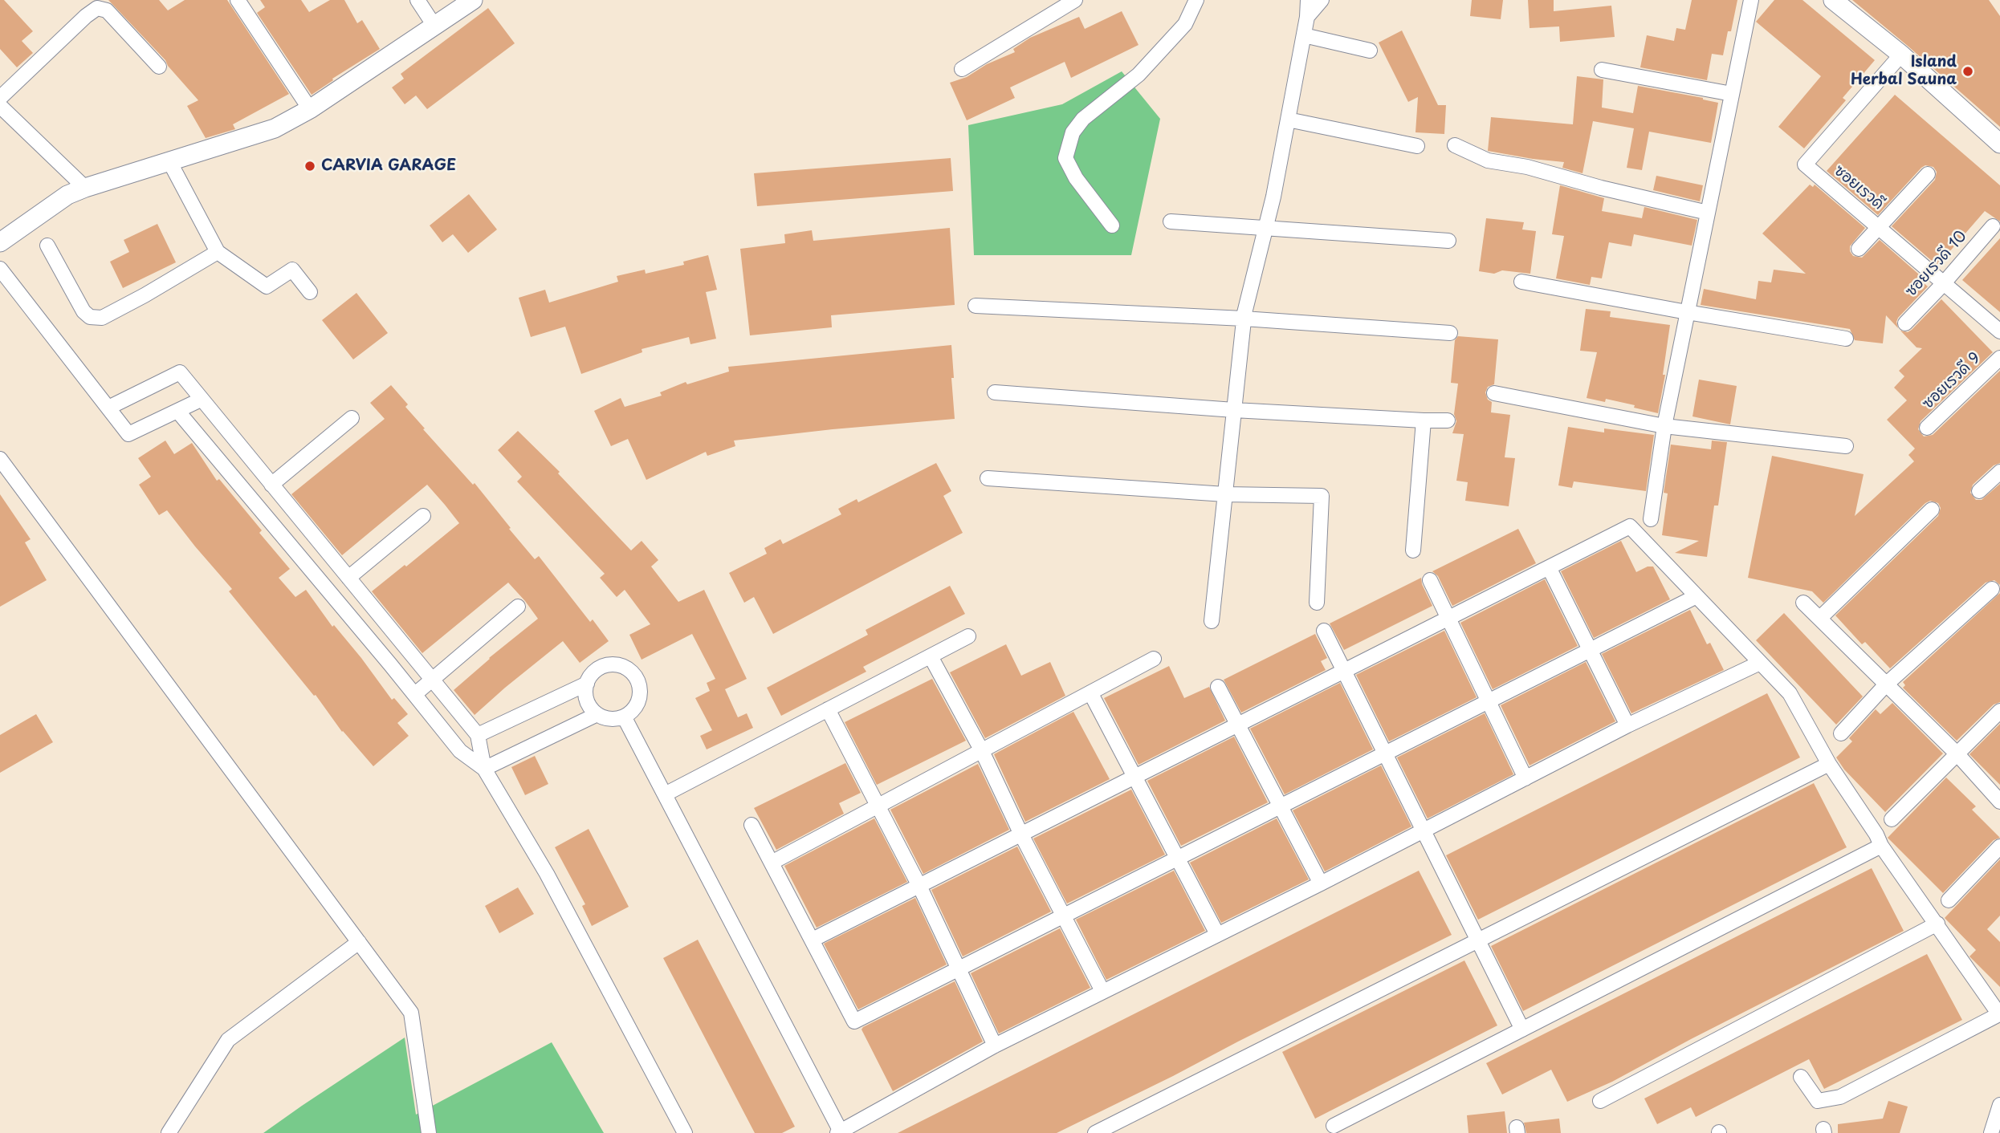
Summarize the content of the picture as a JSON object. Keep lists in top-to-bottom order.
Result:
{
  "streets": {
    "street": ["ซอยเรวดี", "ซอยเรวดี 10", "ซอยเรวดี 9"]
  },
  "crossings": [
    ["ซอยเรวดี", "ซอยเรวดี 10"]
  ],
  "places": ["Island Herbal Sauna", "CARVIA GARAGE"]
}
